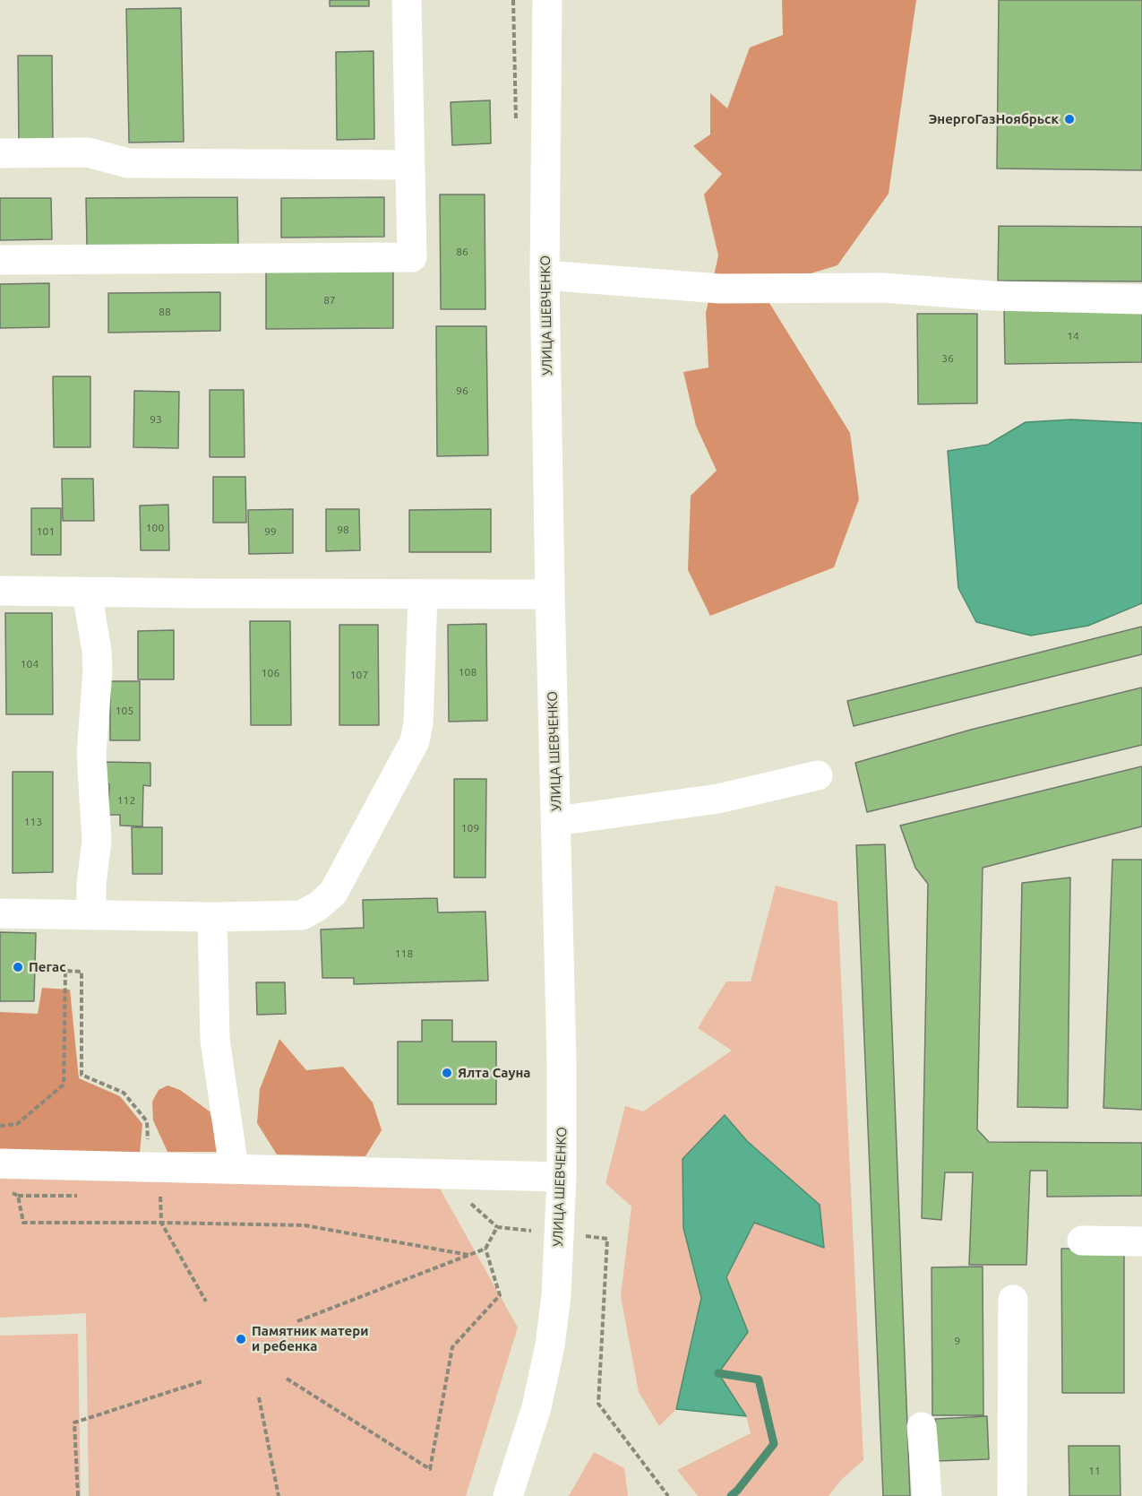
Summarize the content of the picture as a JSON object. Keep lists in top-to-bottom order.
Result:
{
  "streets": {
    "street": ["УЛИЦА ШЕВЧЕНКО"]
  },
  "places": [
    "ЭнергоГазНоябрьск",
    "Пегас",
    "Ялта Сауна",
    "Памятник матери и ребенка"
  ],
  "house_numbers": [
    "86",
    "87",
    "88",
    "14",
    "36",
    "96",
    "93",
    "100",
    "98",
    "101",
    "99",
    "104",
    "108",
    "106",
    "107",
    "105",
    "112",
    "113",
    "109",
    "118",
    "9",
    "11"
  ]
}
